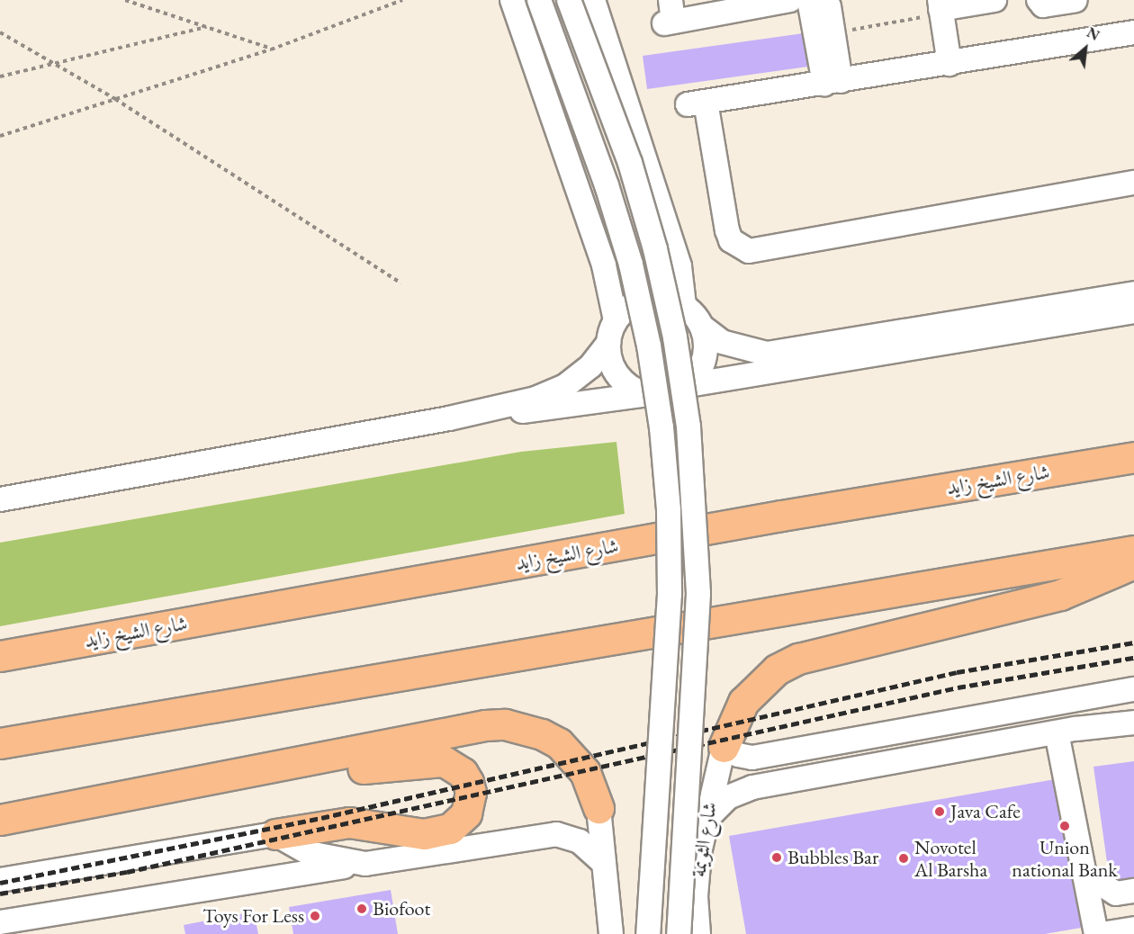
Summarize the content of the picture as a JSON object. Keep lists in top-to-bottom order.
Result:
{
  "streets": {
    "highway": ["شارع الشيخ زايد"],
    "street": ["شارع الثويمة"]
  },
  "places": [
    "Java Cafe",
    "Union national Bank",
    "Bubbles Bar",
    "Novotel Al Barsha",
    "Biofoot",
    "Toys For Less"
  ],
  "north": "top right"
}
